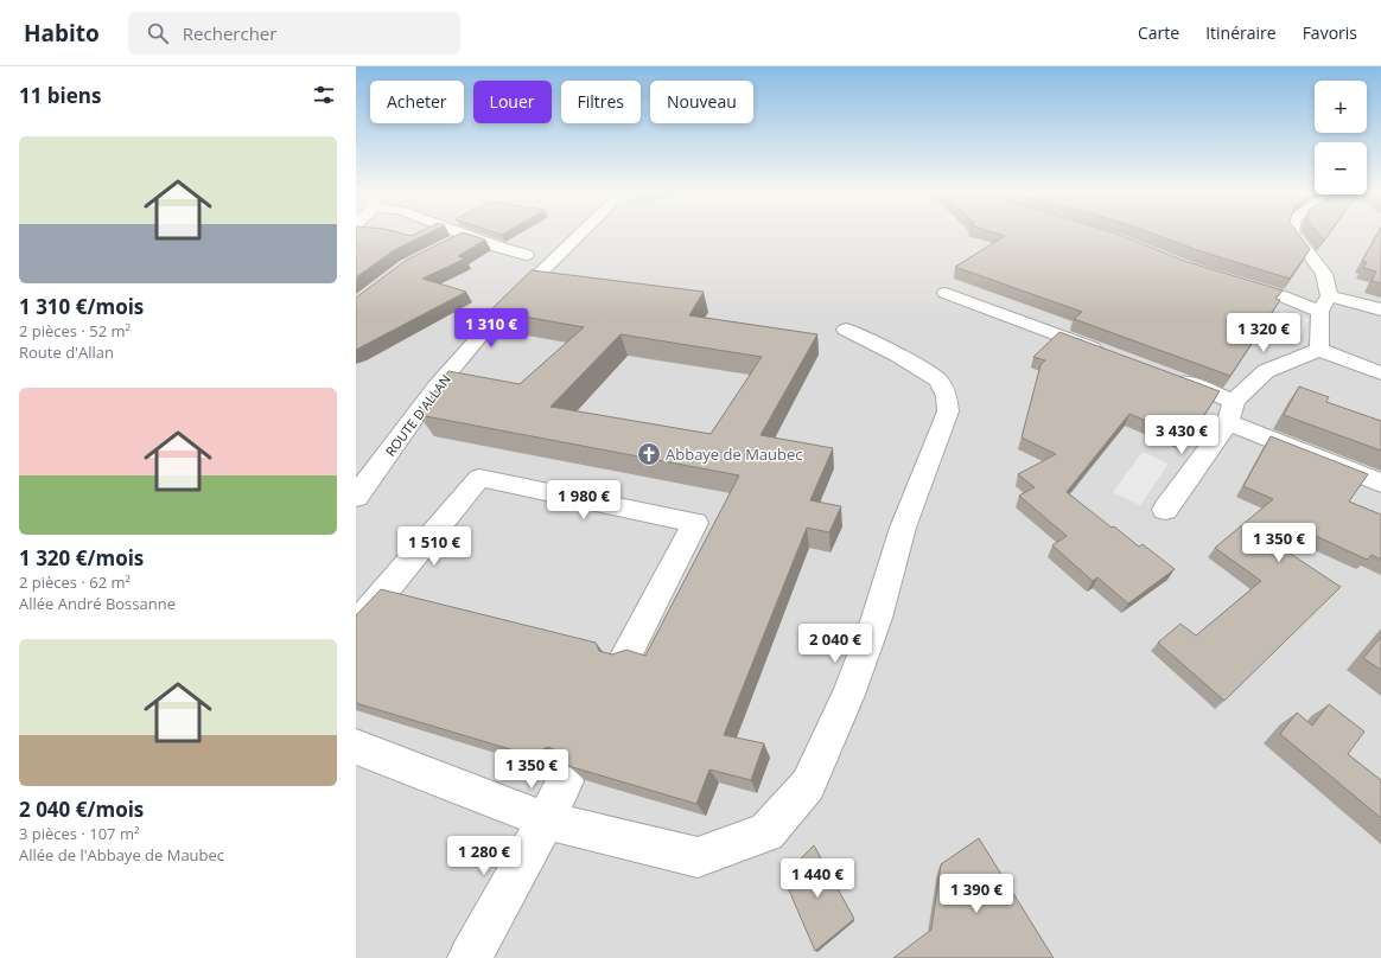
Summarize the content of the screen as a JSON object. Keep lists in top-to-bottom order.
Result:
{
  "streets": {
    "street": ["ROUTE D'ALLAN"]
  },
  "places": {
    "church": ["Abbaye de Maubec"]
  },
  "page": {
    "header": "Habito",
    "search": "Rechercher",
    "nav": ["Carte", "Itinéraire", "Favoris"],
    "heading": "11 biens",
    "map_buttons": ["+", "−"],
    "chip": [
      "Acheter",
      "Louer",
      "Filtres",
      "Nouveau"
    ],
    "list": [
      {
        "name": "1 310 €/mois",
        "note": "2 pièces · 52 m² · Route d'Allan"
      },
      {
        "name": "1 320 €/mois",
        "note": "2 pièces · 62 m² · Allée André Bossanne"
      },
      {
        "name": "2 040 €/mois",
        "note": "3 pièces · 107 m² · Allée de l'Abbaye de Maubec"
      }
    ],
    "price": [
      "1 310 €",
      "1 320 €",
      "3 430 €",
      "1 980 €",
      "1 350 €",
      "1 510 €",
      "2 040 €",
      "1 350 €",
      "1 280 €",
      "1 440 €",
      "1 390 €"
    ]
  }
}
